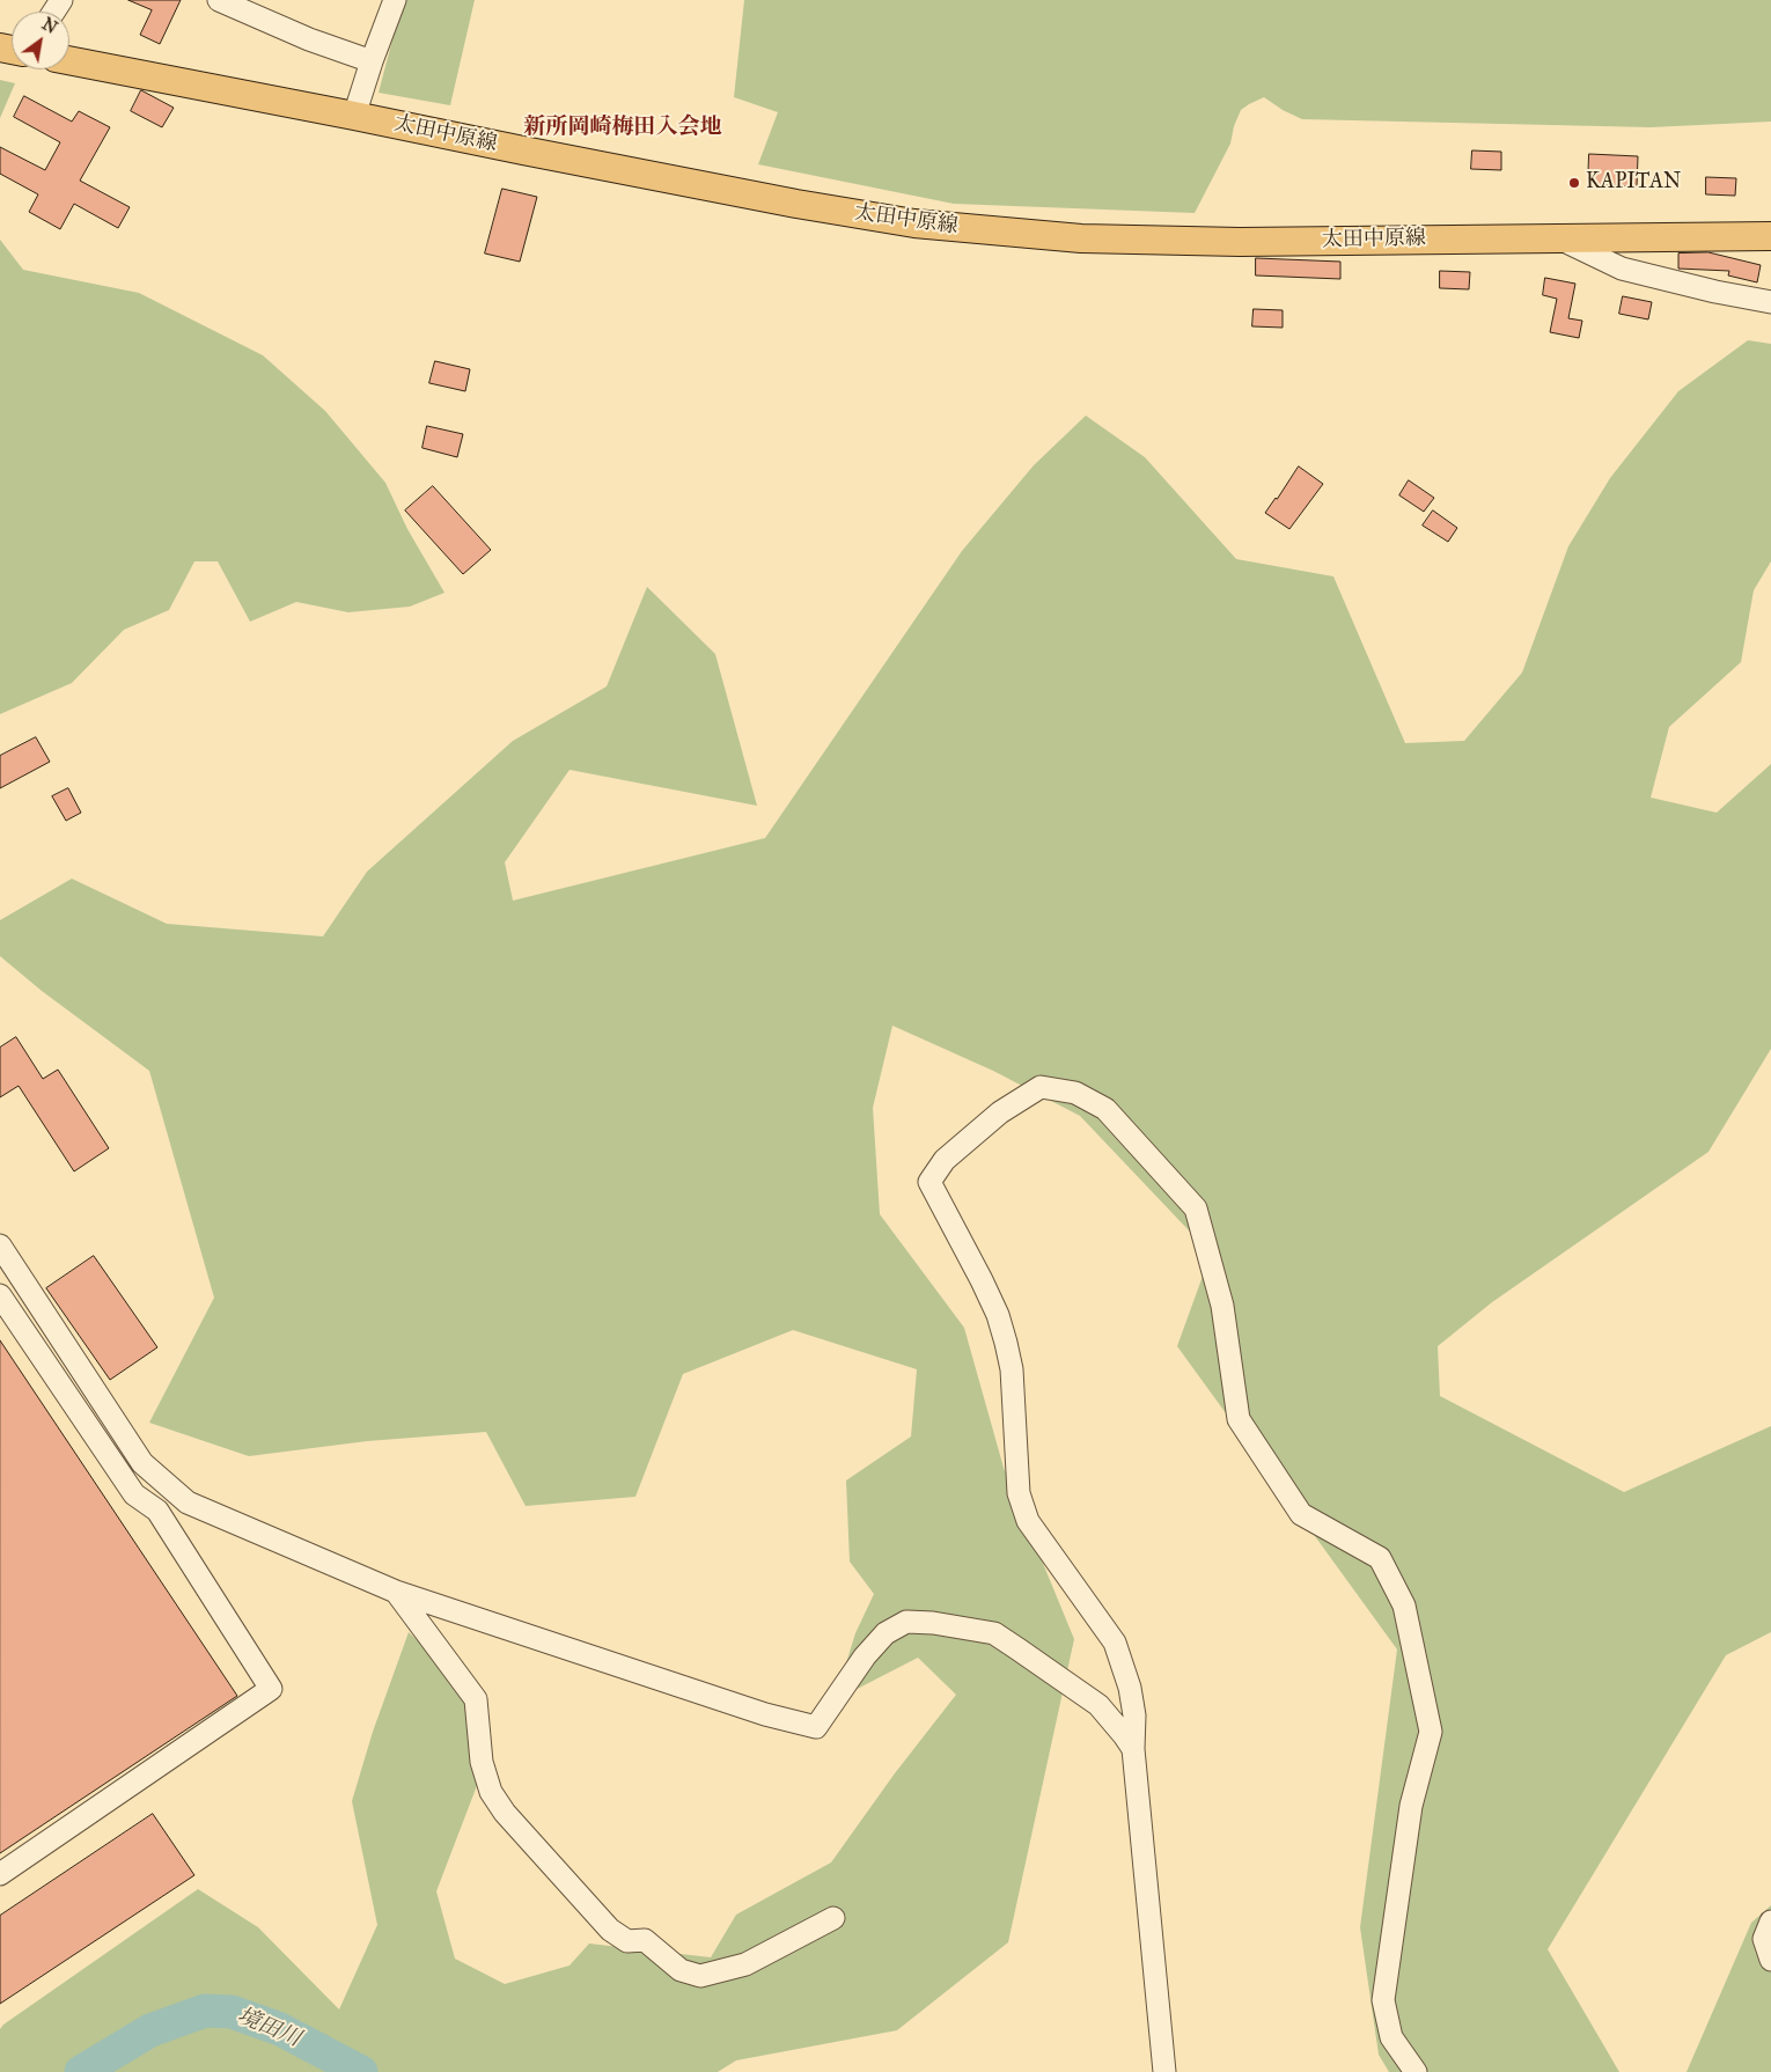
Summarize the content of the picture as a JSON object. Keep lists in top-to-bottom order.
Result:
{
  "streets": {
    "main road": ["太田中原線"]
  },
  "districts": ["新所岡崎梅田入会地"],
  "water": ["境田川"],
  "places": ["KAPITAN"],
  "north": "top right"
}
